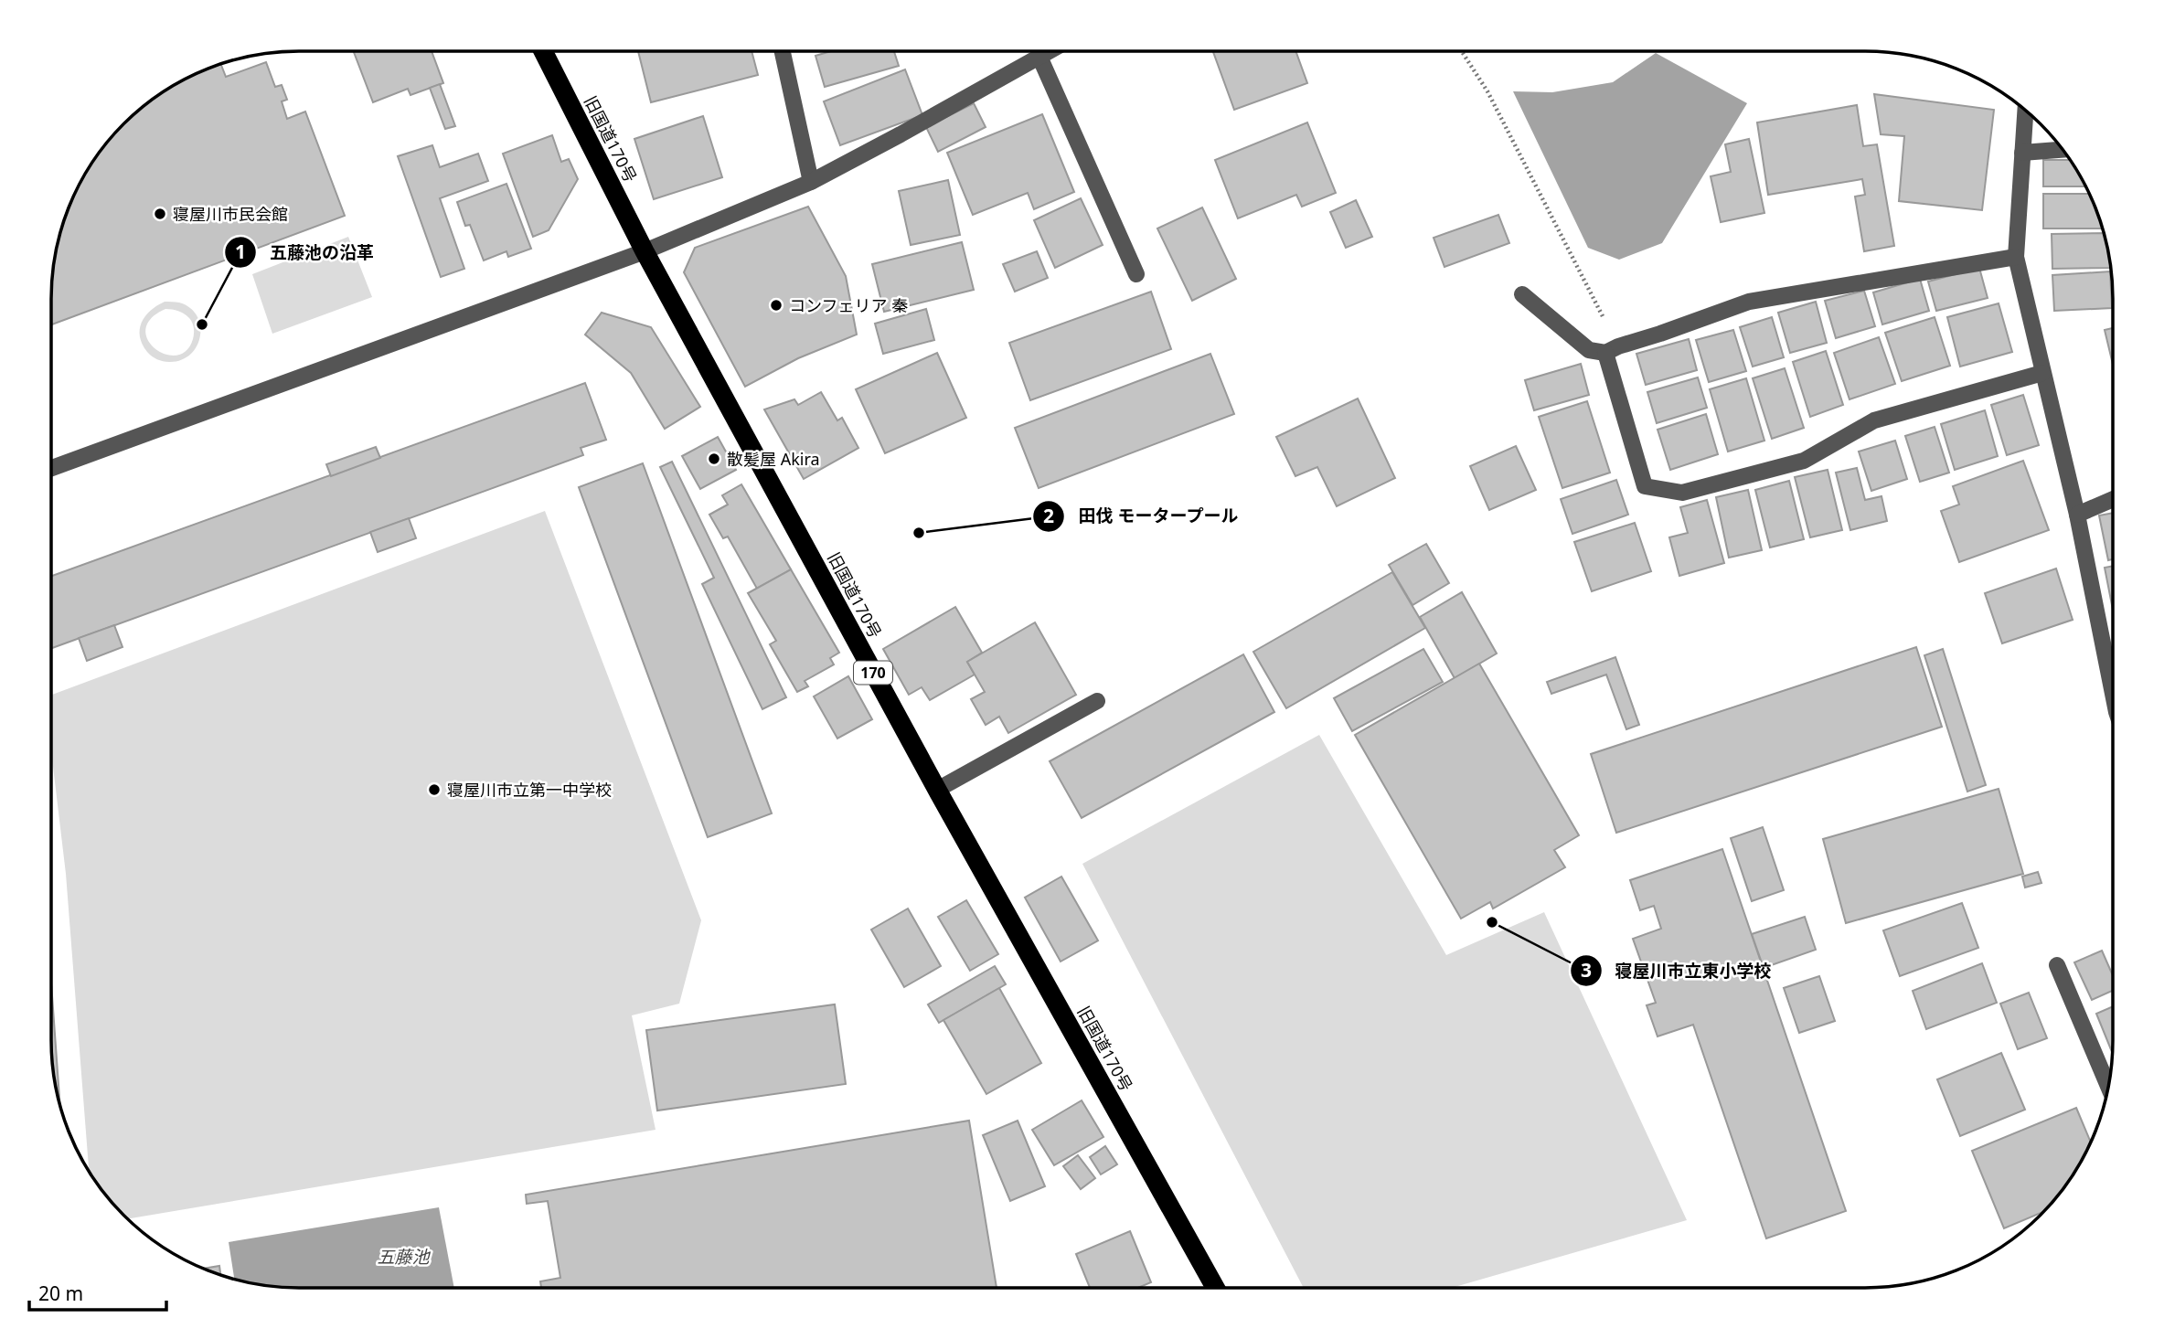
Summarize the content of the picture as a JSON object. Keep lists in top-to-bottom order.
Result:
{
  "streets": {
    "highway": ["旧国道170号", "170"]
  },
  "water": ["五藤池"],
  "places": [
    "寝屋川市民会館",
    "コンフェリア 秦",
    "五藤池の沿革",
    "散髪屋 Akira",
    "田伐 モータープール",
    "寝屋川市立第一中学校",
    "寝屋川市立東小学校"
  ],
  "scale_bar": "20 m"
}
